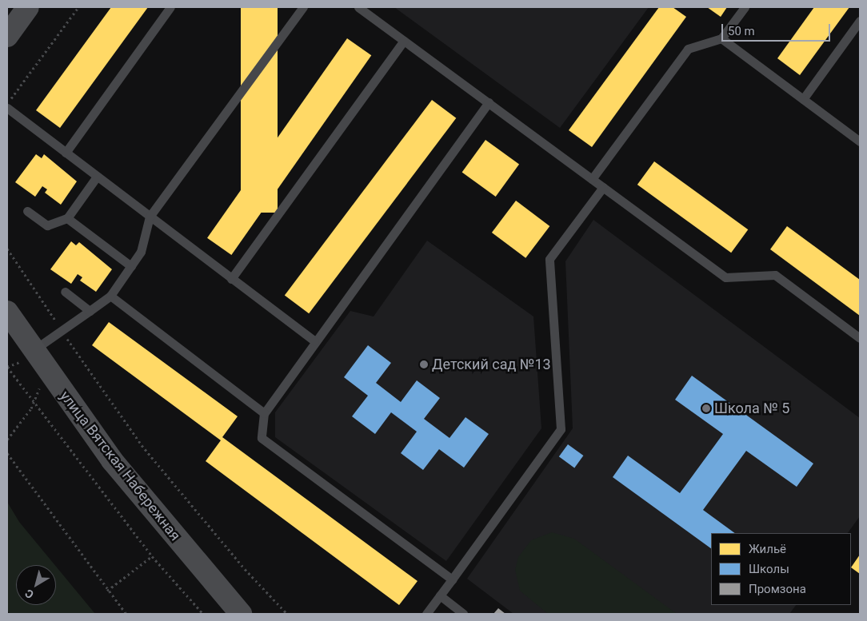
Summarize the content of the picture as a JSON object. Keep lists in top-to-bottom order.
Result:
{
  "streets": {
    "street": ["улица Вятская Набережная"]
  },
  "places": ["Детский сад №13", "Школа № 5"],
  "legend": ["Жильё", "Школы", "Промзона"],
  "scale_bar": "50 m",
  "north": "bottom left"
}
